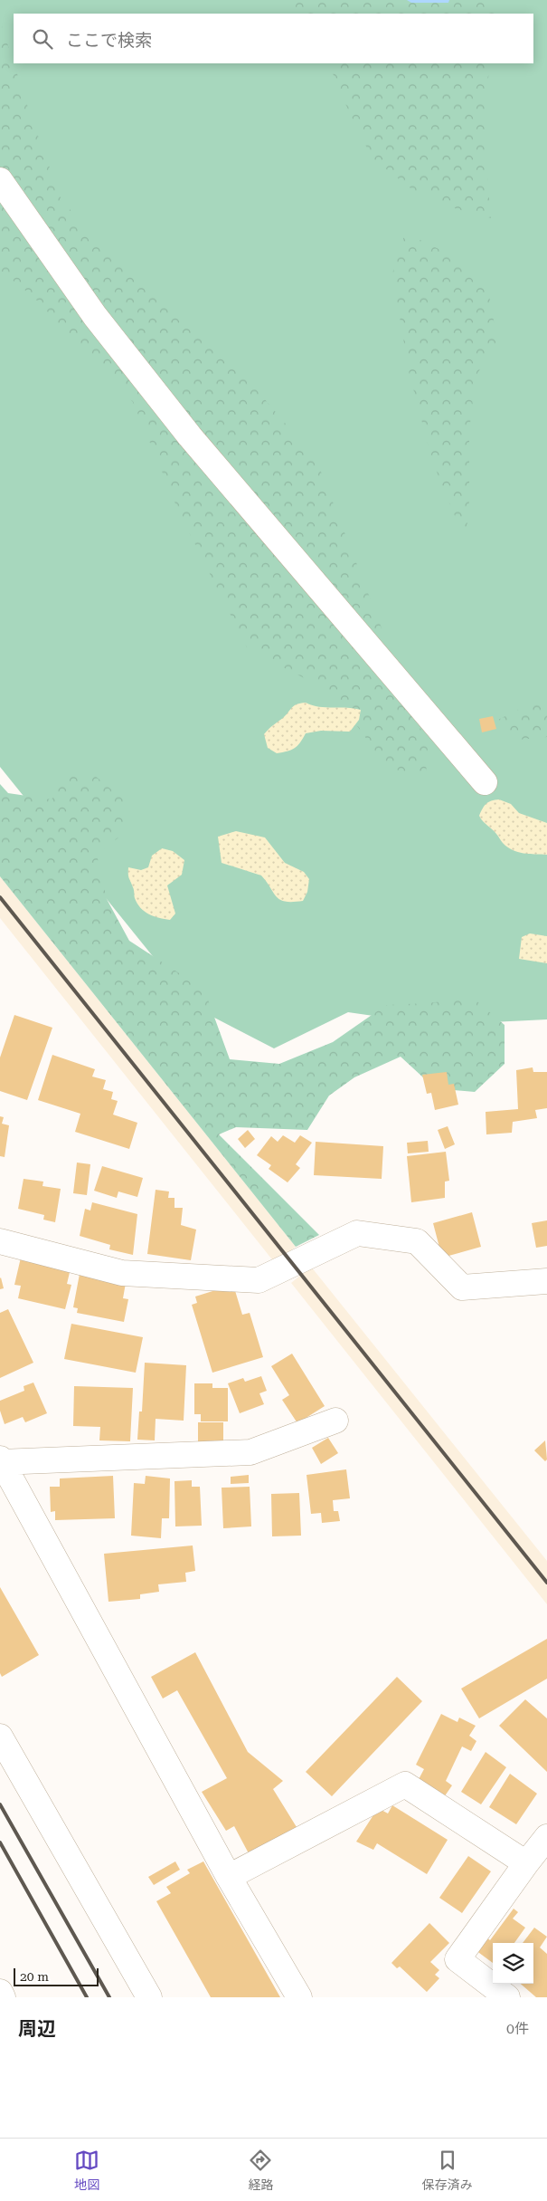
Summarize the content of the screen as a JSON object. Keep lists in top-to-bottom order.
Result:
{
  "scale_bar": "20 m",
  "page": {
    "search": "ここで検索",
    "scale": "20 m",
    "heading": ["周辺", "0件"],
    "nav": ["地図", "経路", "保存済み"]
  }
}
